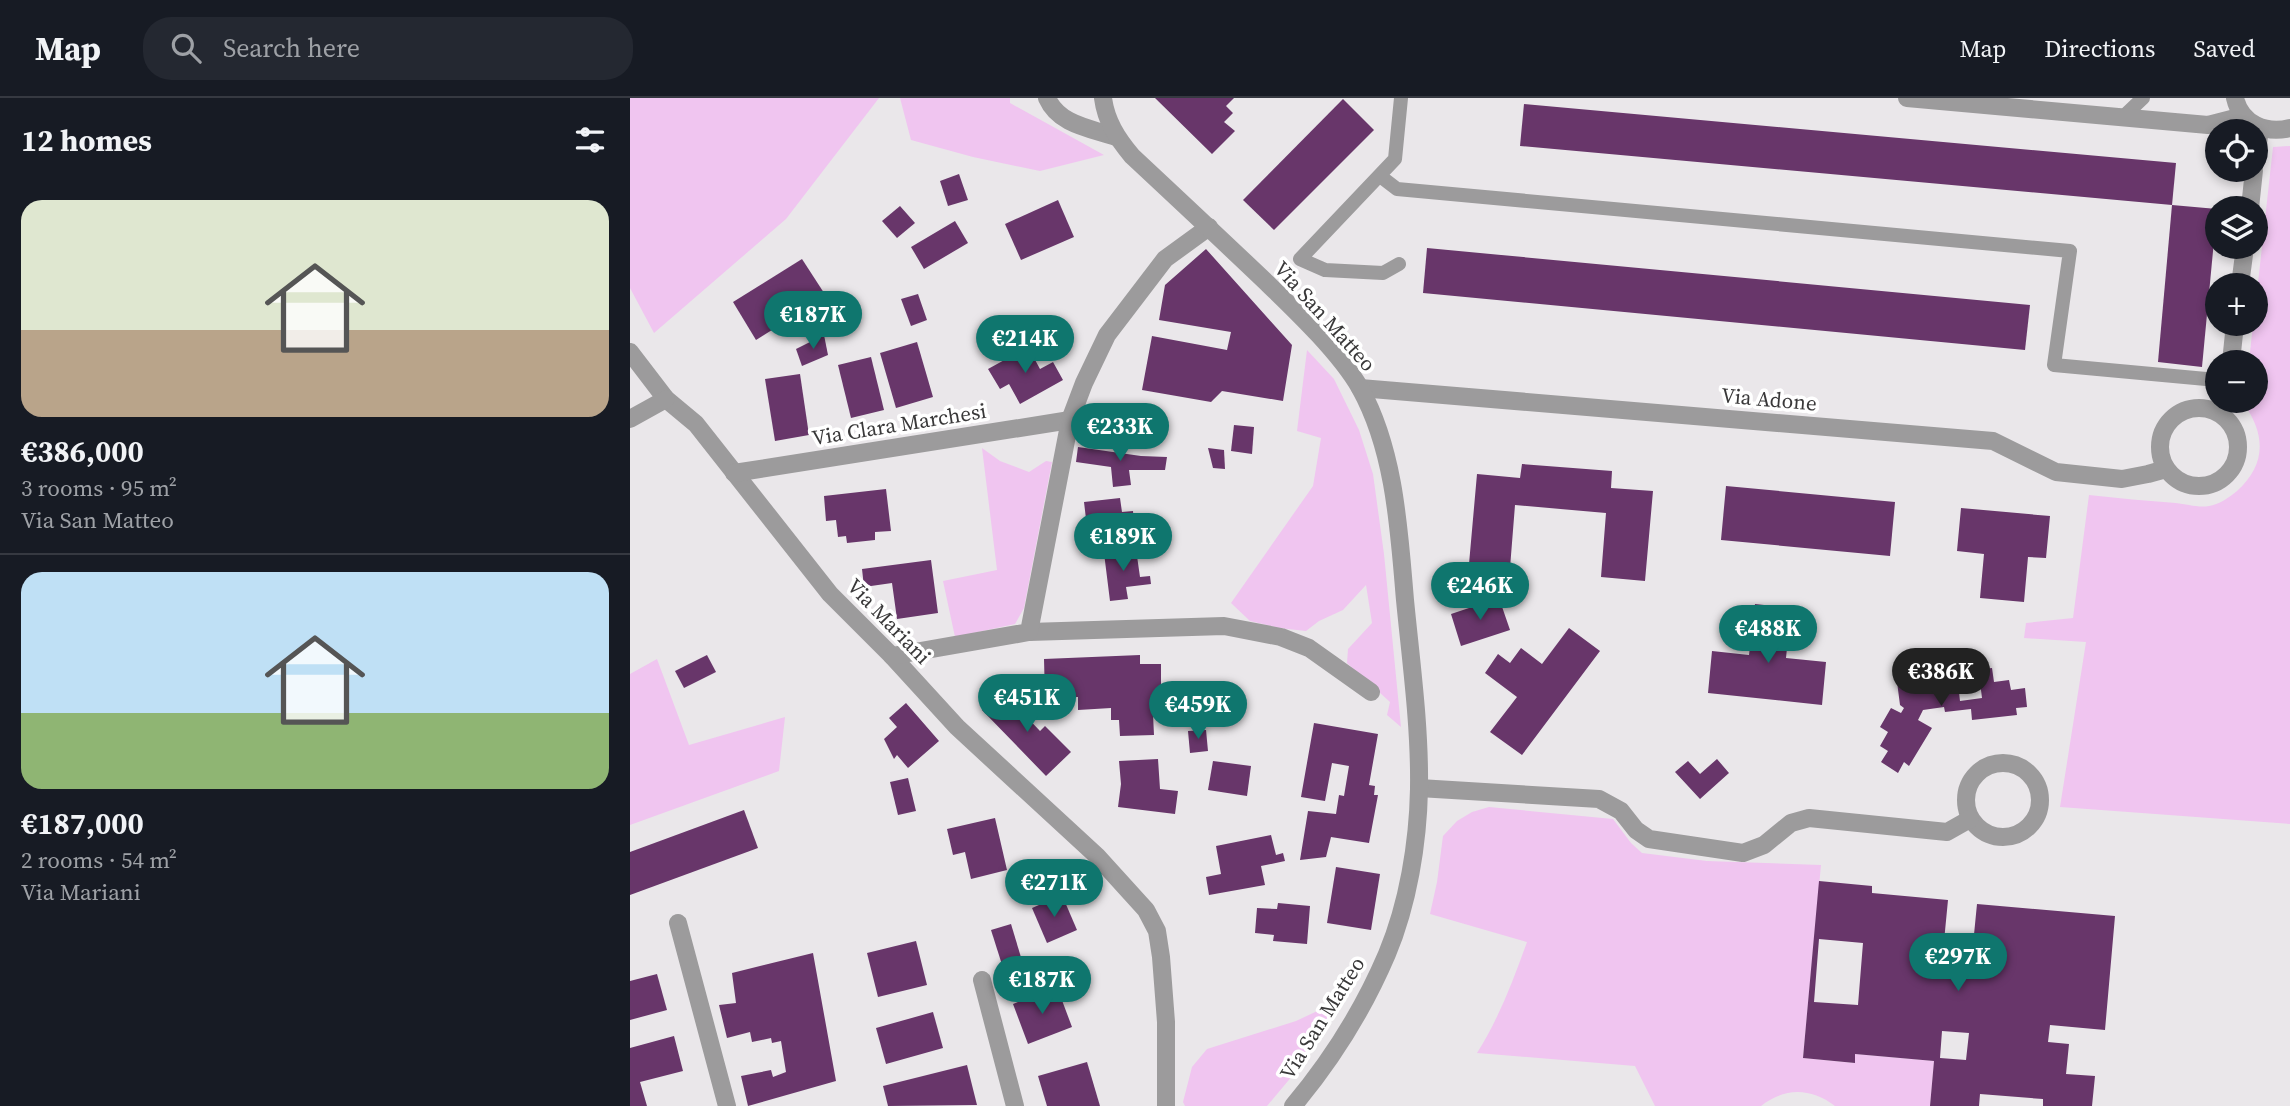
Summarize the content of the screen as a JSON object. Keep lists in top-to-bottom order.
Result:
{
  "streets": {
    "street": [
      "Via San Matteo",
      "Via Adone",
      "Via Clara Marchesi",
      "Via Mariani"
    ]
  },
  "crossings": [
    ["Via San Matteo", "Via Adone"],
    ["Via Clara Marchesi", "Via Mariani"]
  ],
  "page": {
    "header": "Map",
    "search": "Search here",
    "nav": ["Map", "Directions", "Saved"],
    "heading": "12 homes",
    "map_buttons": ["+", "−"],
    "list": [
      {
        "name": "€386,000",
        "note": "3 rooms · 95 m² · Via San Matteo"
      },
      {
        "name": "€187,000",
        "note": "2 rooms · 54 m² · Via Mariani"
      }
    ],
    "price": [
      "€187K",
      "€214K",
      "€233K",
      "€189K",
      "€246K",
      "€488K",
      "€386K",
      "€451K",
      "€459K",
      "€271K",
      "€297K",
      "€187K"
    ]
  }
}
